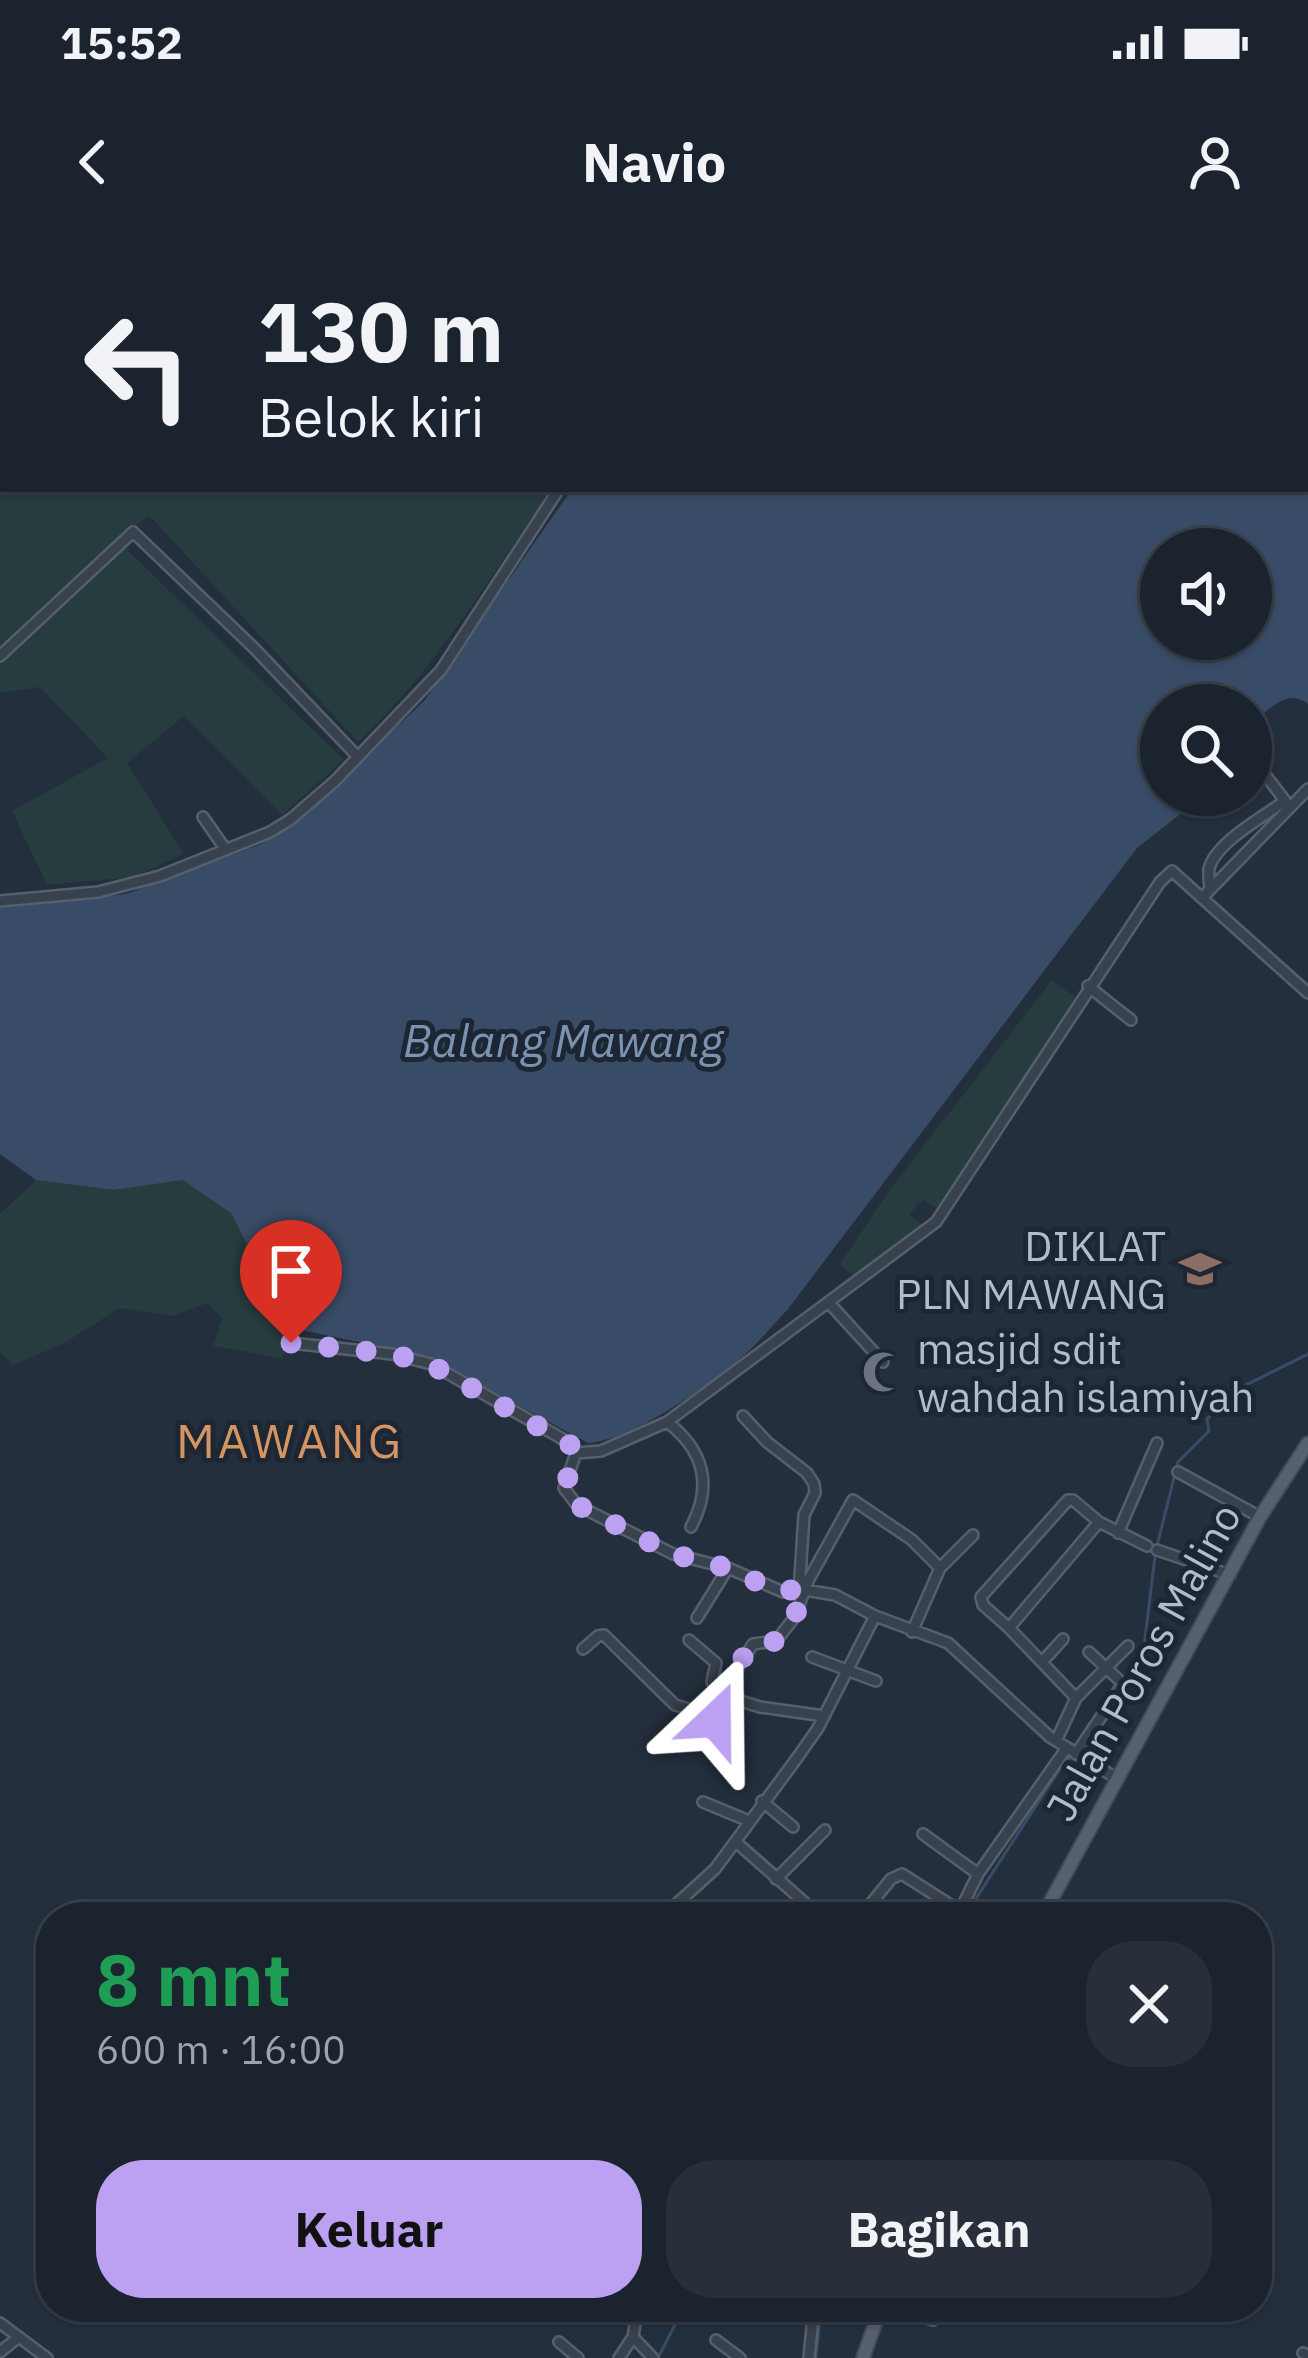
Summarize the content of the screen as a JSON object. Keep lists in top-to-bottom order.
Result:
{
  "streets": {
    "main road": ["Jalan Poros Malino"]
  },
  "districts": ["MAWANG"],
  "water": ["Balang Mawang"],
  "places": {
    "school or university": ["DIKLAT PLN MAWANG"],
    "mosque": ["masjid sdit wahdah islamiyah"]
  },
  "page": {
    "status": "15:52",
    "header": "Navio",
    "turn": ["130 m", "Belok kiri"],
    "heading": ["8 mnt", "600 m · 16:00"],
    "buttons": ["Keluar", "Bagikan"]
  }
}
